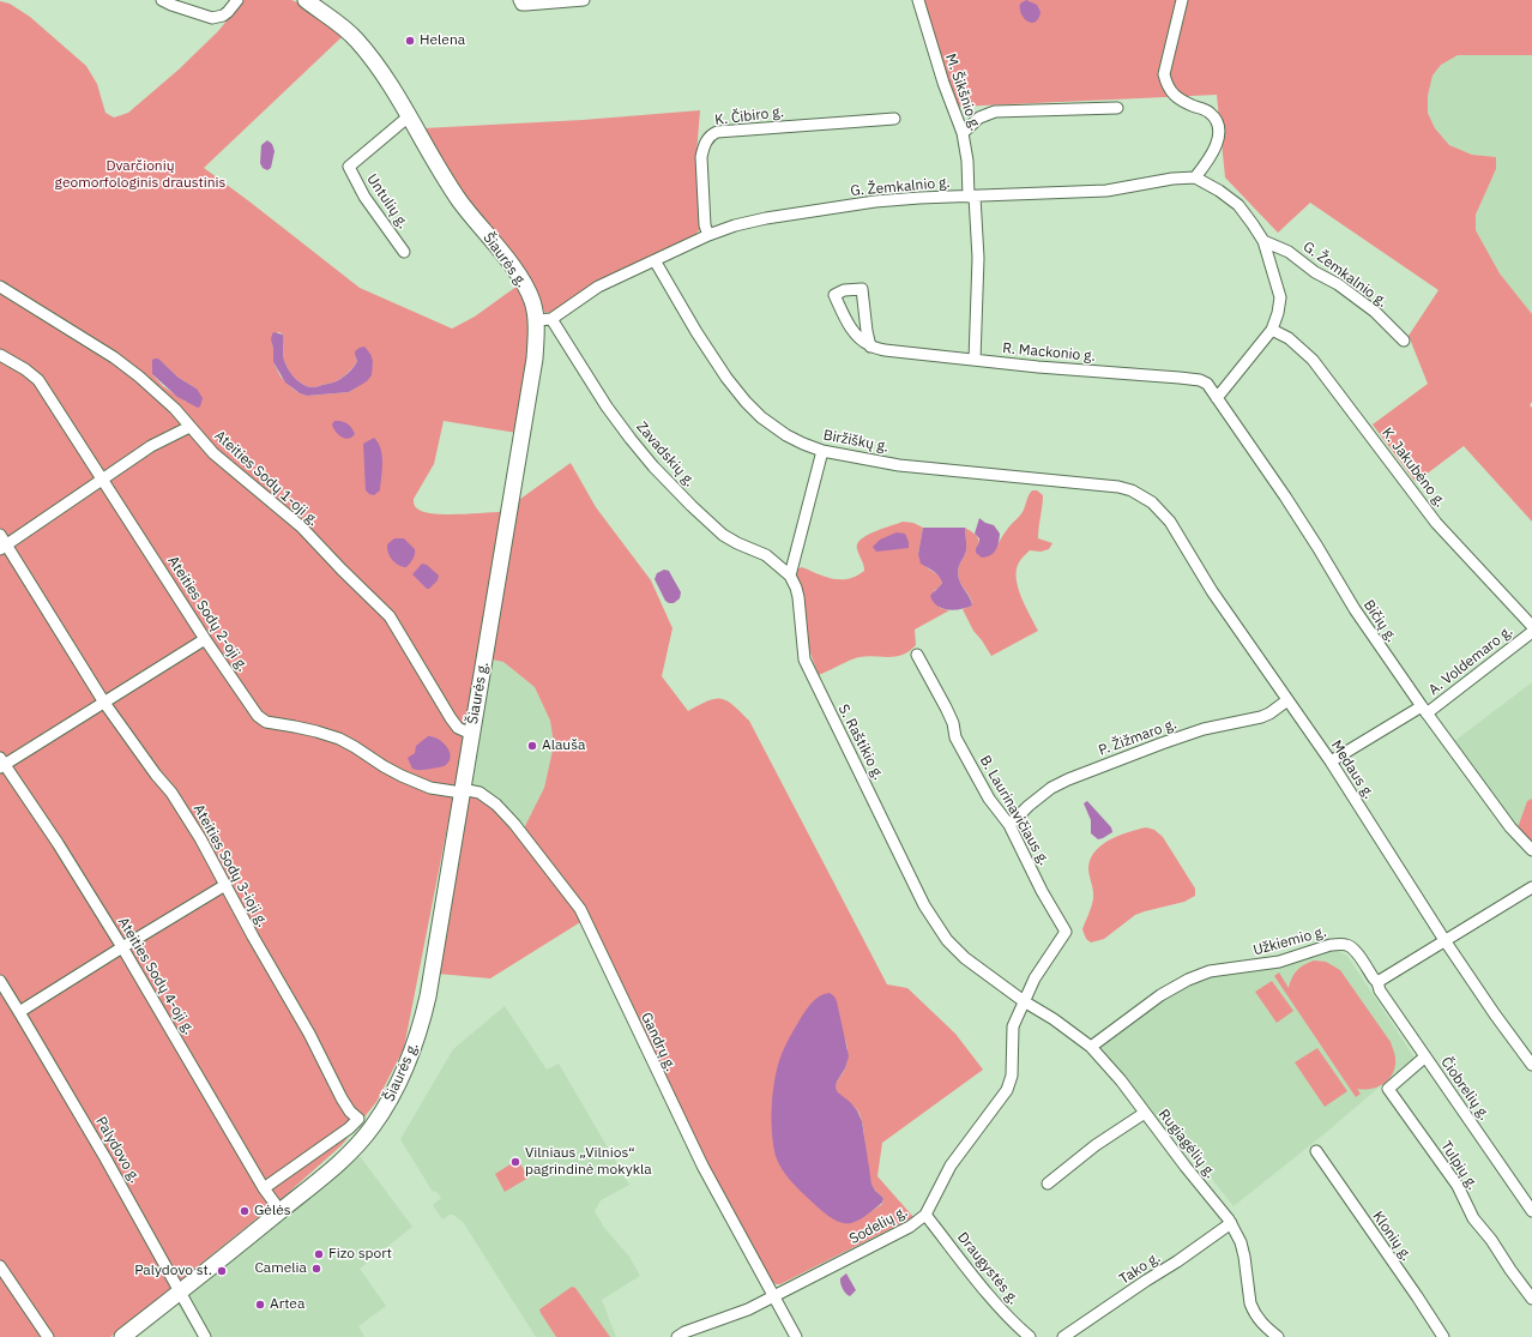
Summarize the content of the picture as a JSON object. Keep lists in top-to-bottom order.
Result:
{
  "streets": {
    "main road": ["Šiaurės g."],
    "street": [
      "M. Šikšnio g.",
      "K. Čibiro g.",
      "G. Žemkalnio g.",
      "Untulių g.",
      "R. Mackonio g.",
      "Biržiškų g.",
      "Zavadskių g.",
      "K. Jakubėno g.",
      "Ateities Sodų 1-oji g.",
      "Ateities Sodų 2-oji g.",
      "Bičių g.",
      "A. Voldemaro g.",
      "P. Žižmaro g.",
      "S. Raštikio g.",
      "Medaus g.",
      "B. Laurinavičiaus g.",
      "Ateities Sodų 3-ioji g.",
      "Užkiemio g.",
      "Ateities Sodų 4-oji g.",
      "Gandrų g.",
      "Čiobrelių g.",
      "Rugiagėlių g.",
      "Palydovo g.",
      "Tulpių g.",
      "Sodelių g.",
      "Klonių g.",
      "Draugystės g.",
      "Tako g."
    ]
  },
  "crossings": [
    ["M. Šikšnio g.", "G. Žemkalnio g."],
    ["M. Šikšnio g.", "R. Mackonio g."],
    ["K. Čibiro g.", "G. Žemkalnio g."],
    ["G. Žemkalnio g.", "Biržiškų g."],
    ["G. Žemkalnio g.", "Zavadskių g."],
    ["Untulių g.", "Šiaurės g."],
    ["Šiaurės g.", "Ateities Sodų 1-oji g."],
    ["Šiaurės g.", "Ateities Sodų 2-oji g."],
    ["Šiaurės g.", "Ateities Sodų 3-ioji g."],
    ["Šiaurės g.", "Ateities Sodų 4-oji g."],
    ["Šiaurės g.", "Gandrų g."],
    ["Šiaurės g.", "Palydovo g."],
    ["R. Mackonio g.", "Bičių g."],
    ["Biržiškų g.", "Medaus g."],
    ["Zavadskių g.", "S. Raštikio g."],
    ["Ateities Sodų 2-oji g.", "Gandrų g."],
    ["Bičių g.", "A. Voldemaro g."],
    ["A. Voldemaro g.", "Medaus g."],
    ["P. Žižmaro g.", "Medaus g."],
    ["P. Žižmaro g.", "B. Laurinavičiaus g."],
    ["S. Raštikio g.", "B. Laurinavičiaus g."],
    ["S. Raštikio g.", "Rugiagėlių g."],
    ["S. Raštikio g.", "Sodelių g."],
    ["B. Laurinavičiaus g.", "Rugiagėlių g."],
    ["B. Laurinavičiaus g.", "Sodelių g."],
    ["Užkiemio g.", "Čiobrelių g."],
    ["Užkiemio g.", "Rugiagėlių g."],
    ["Gandrų g.", "Sodelių g."],
    ["Čiobrelių g.", "Tulpių g."],
    ["Rugiagėlių g.", "Sodelių g."],
    ["Rugiagėlių g.", "Tako g."],
    ["Sodelių g.", "Draugystės g."]
  ],
  "parks": ["Dvarčionių geomorfologinis draustinis"],
  "places": [
    "Helena",
    "Alauša",
    "Vilniaus „Vilnios“ pagrindinė mokykla",
    "Gėlės",
    "Fizo sport",
    "Camelia",
    "Palydovo st.",
    "Artea"
  ]
}
